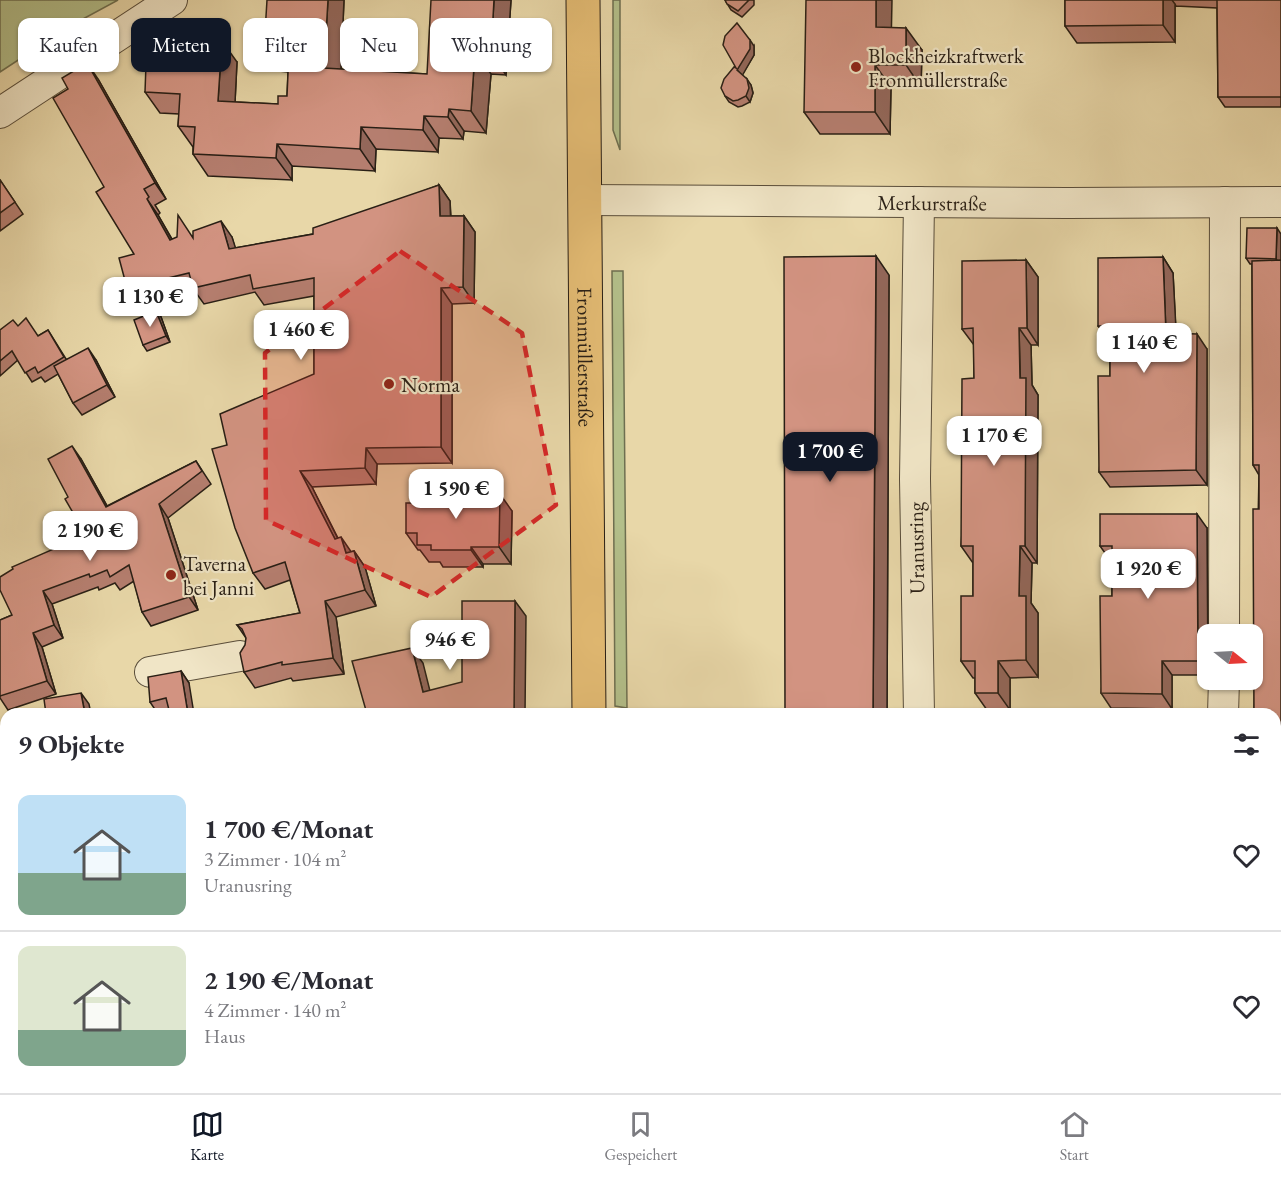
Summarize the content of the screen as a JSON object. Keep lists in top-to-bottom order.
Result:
{
  "streets": {
    "main road": ["Fronmüllerstraße"],
    "street": ["Merkurstraße", "Uranusring"]
  },
  "crossings": [
    ["Merkurstraße", "Fronmüllerstraße"],
    ["Merkurstraße", "Uranusring"]
  ],
  "places": ["Blockheizkraftwerk Fronmüllerstraße", "Norma", "Taverna bei Janni"],
  "north": "right",
  "page": {
    "chip": [
      "Kaufen",
      "Mieten",
      "Filter",
      "Neu",
      "Wohnung"
    ],
    "price": [
      "1 130 €",
      "1 460 €",
      "1 140 €",
      "1 170 €",
      "1 700 €",
      "1 590 €",
      "2 190 €",
      "1 920 €",
      "946 €"
    ],
    "heading": "9 Objekte",
    "list": [
      {
        "name": "1 700 €/Monat",
        "note": "3 Zimmer · 104 m² · Uranusring"
      },
      {
        "name": "2 190 €/Monat",
        "note": "4 Zimmer · 140 m² · Haus"
      }
    ],
    "tabs": ["Karte", "Gespeichert", "Start"]
  }
}
